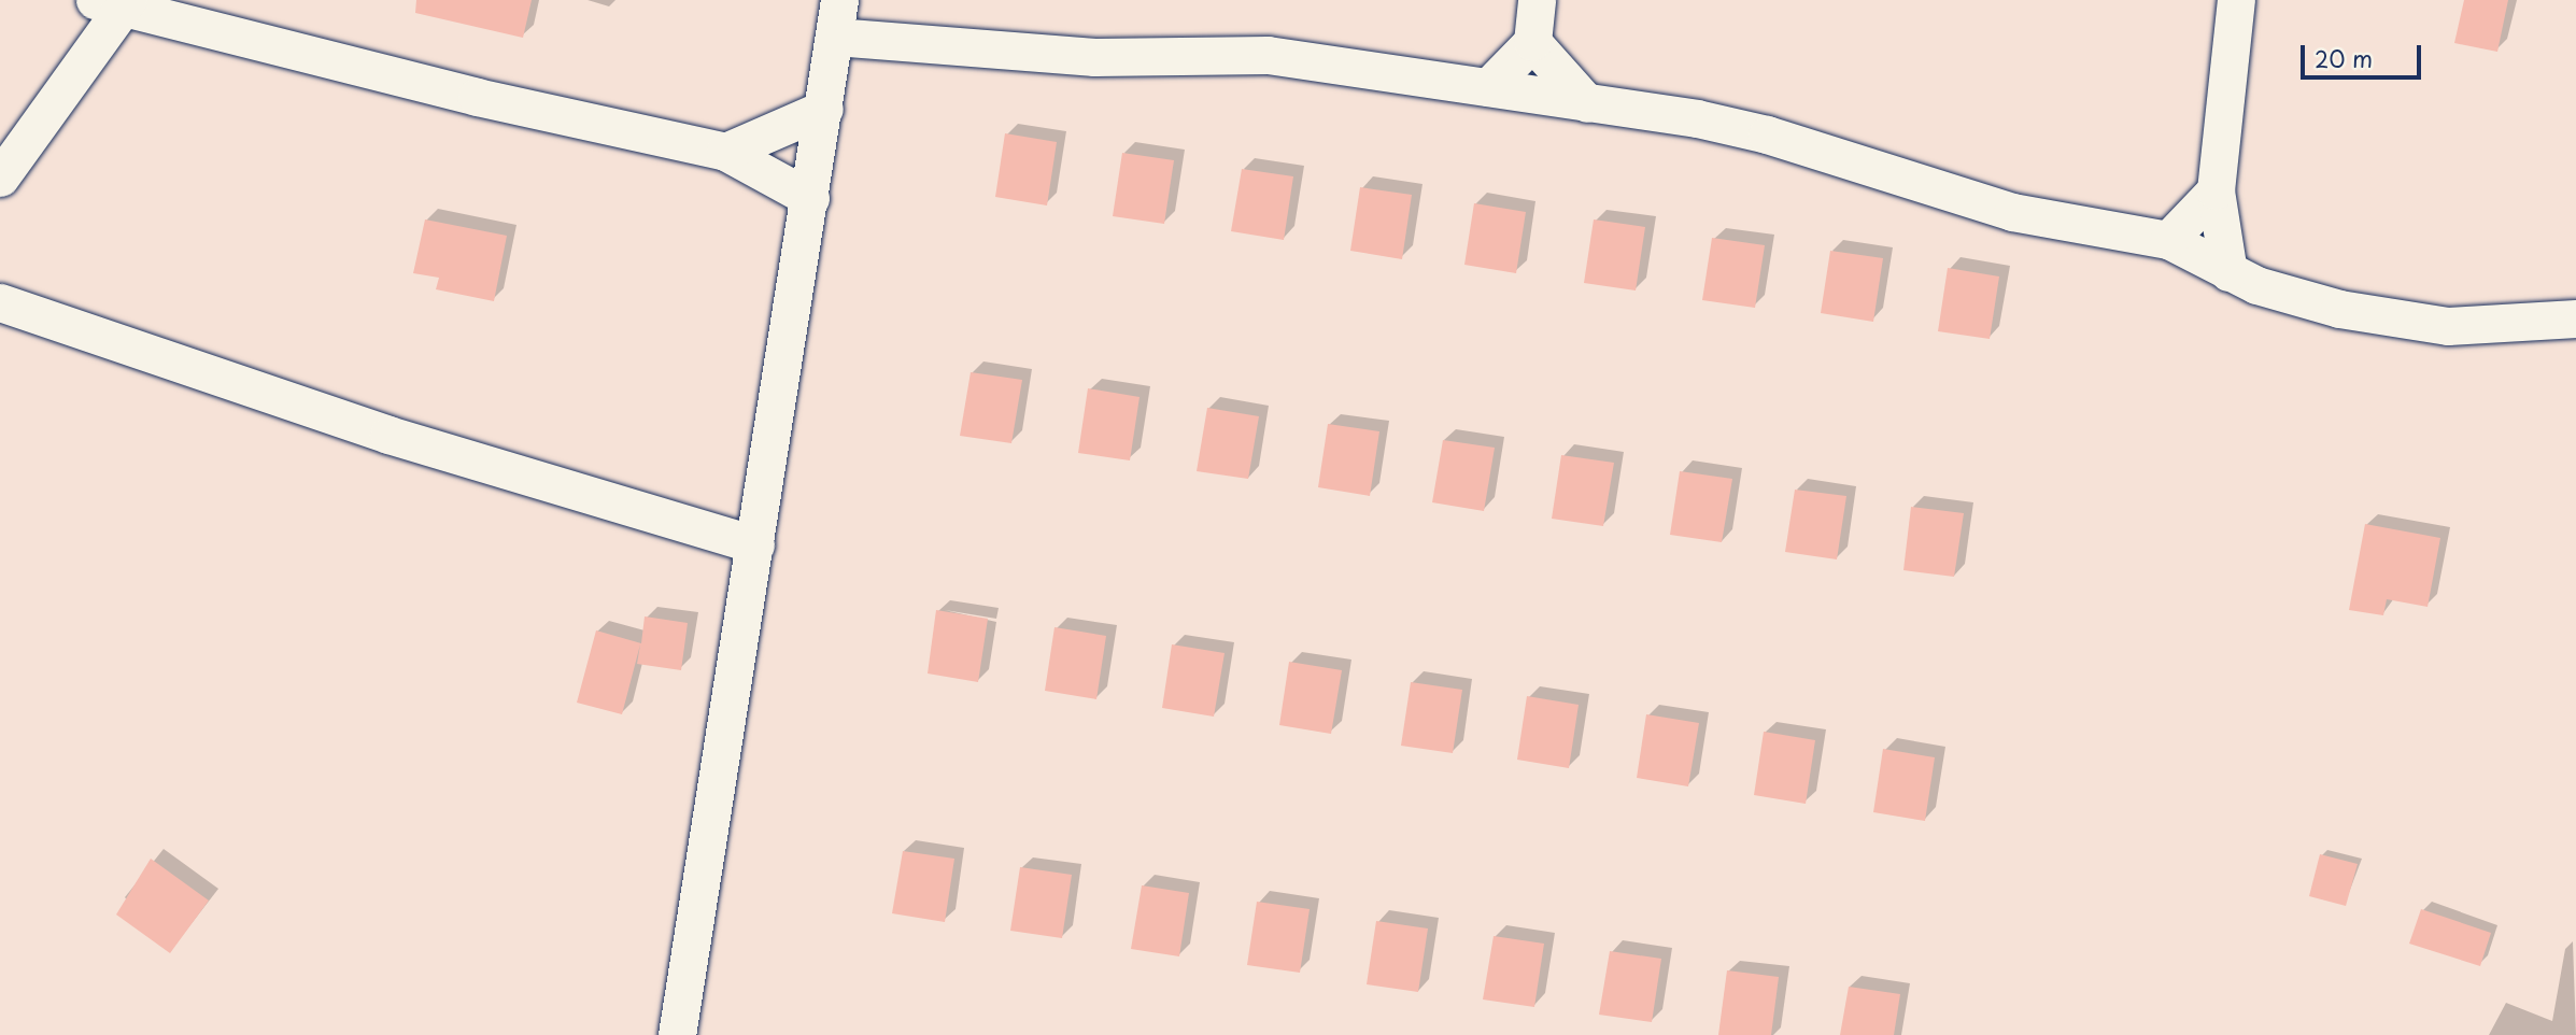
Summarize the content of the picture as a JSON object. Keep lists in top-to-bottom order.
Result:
{
  "scale_bar": "20 m"
}
